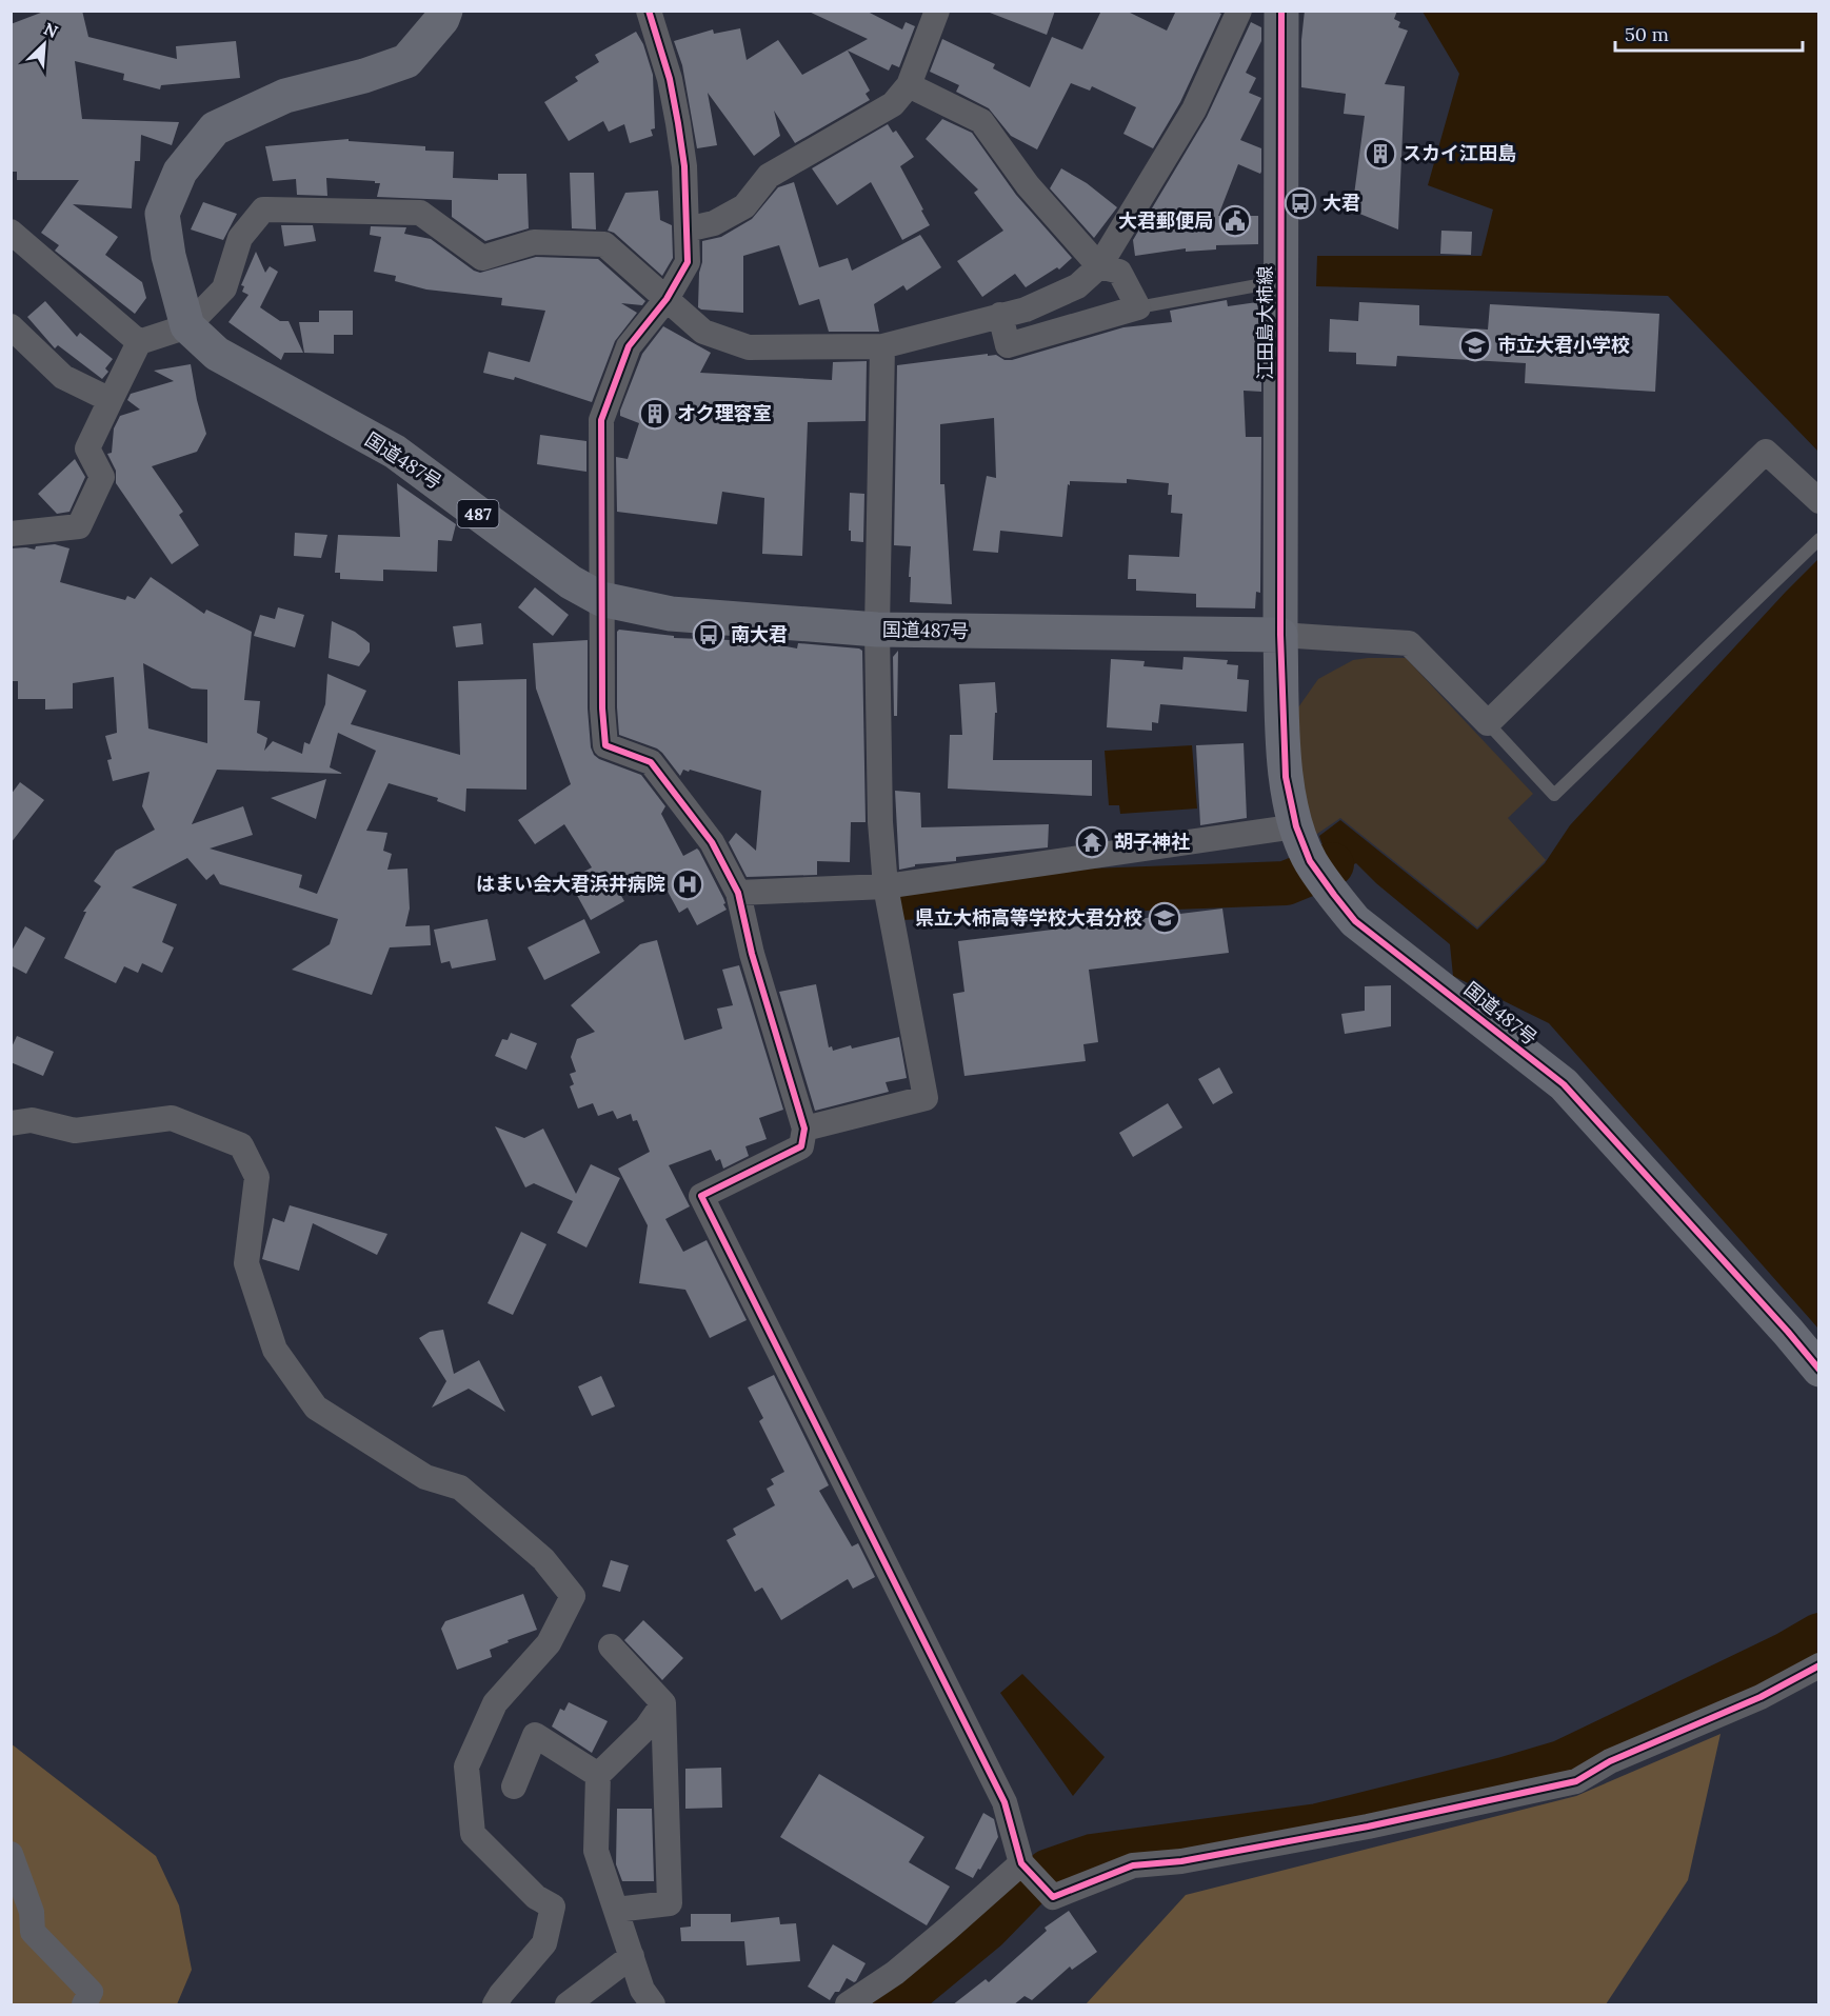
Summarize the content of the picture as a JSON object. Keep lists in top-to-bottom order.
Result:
{
  "streets": {
    "highway": ["国道487号", "487"],
    "main road": ["江田島大柿線"]
  },
  "crossings": [
    ["江田島大柿線", "国道487号"]
  ],
  "places": {
    "building": ["スカイ江田島", "オク理容室"],
    "bus stop": ["大君", "南大君"],
    "public building": ["大君郵便局"],
    "school or university": ["市立大君小学校", "県立大柿高等学校大君分校"],
    "temple": ["胡子神社"],
    "hospital": ["はまい会大君浜井病院"]
  },
  "scale_bar": "50 m",
  "north": "top right"
}
